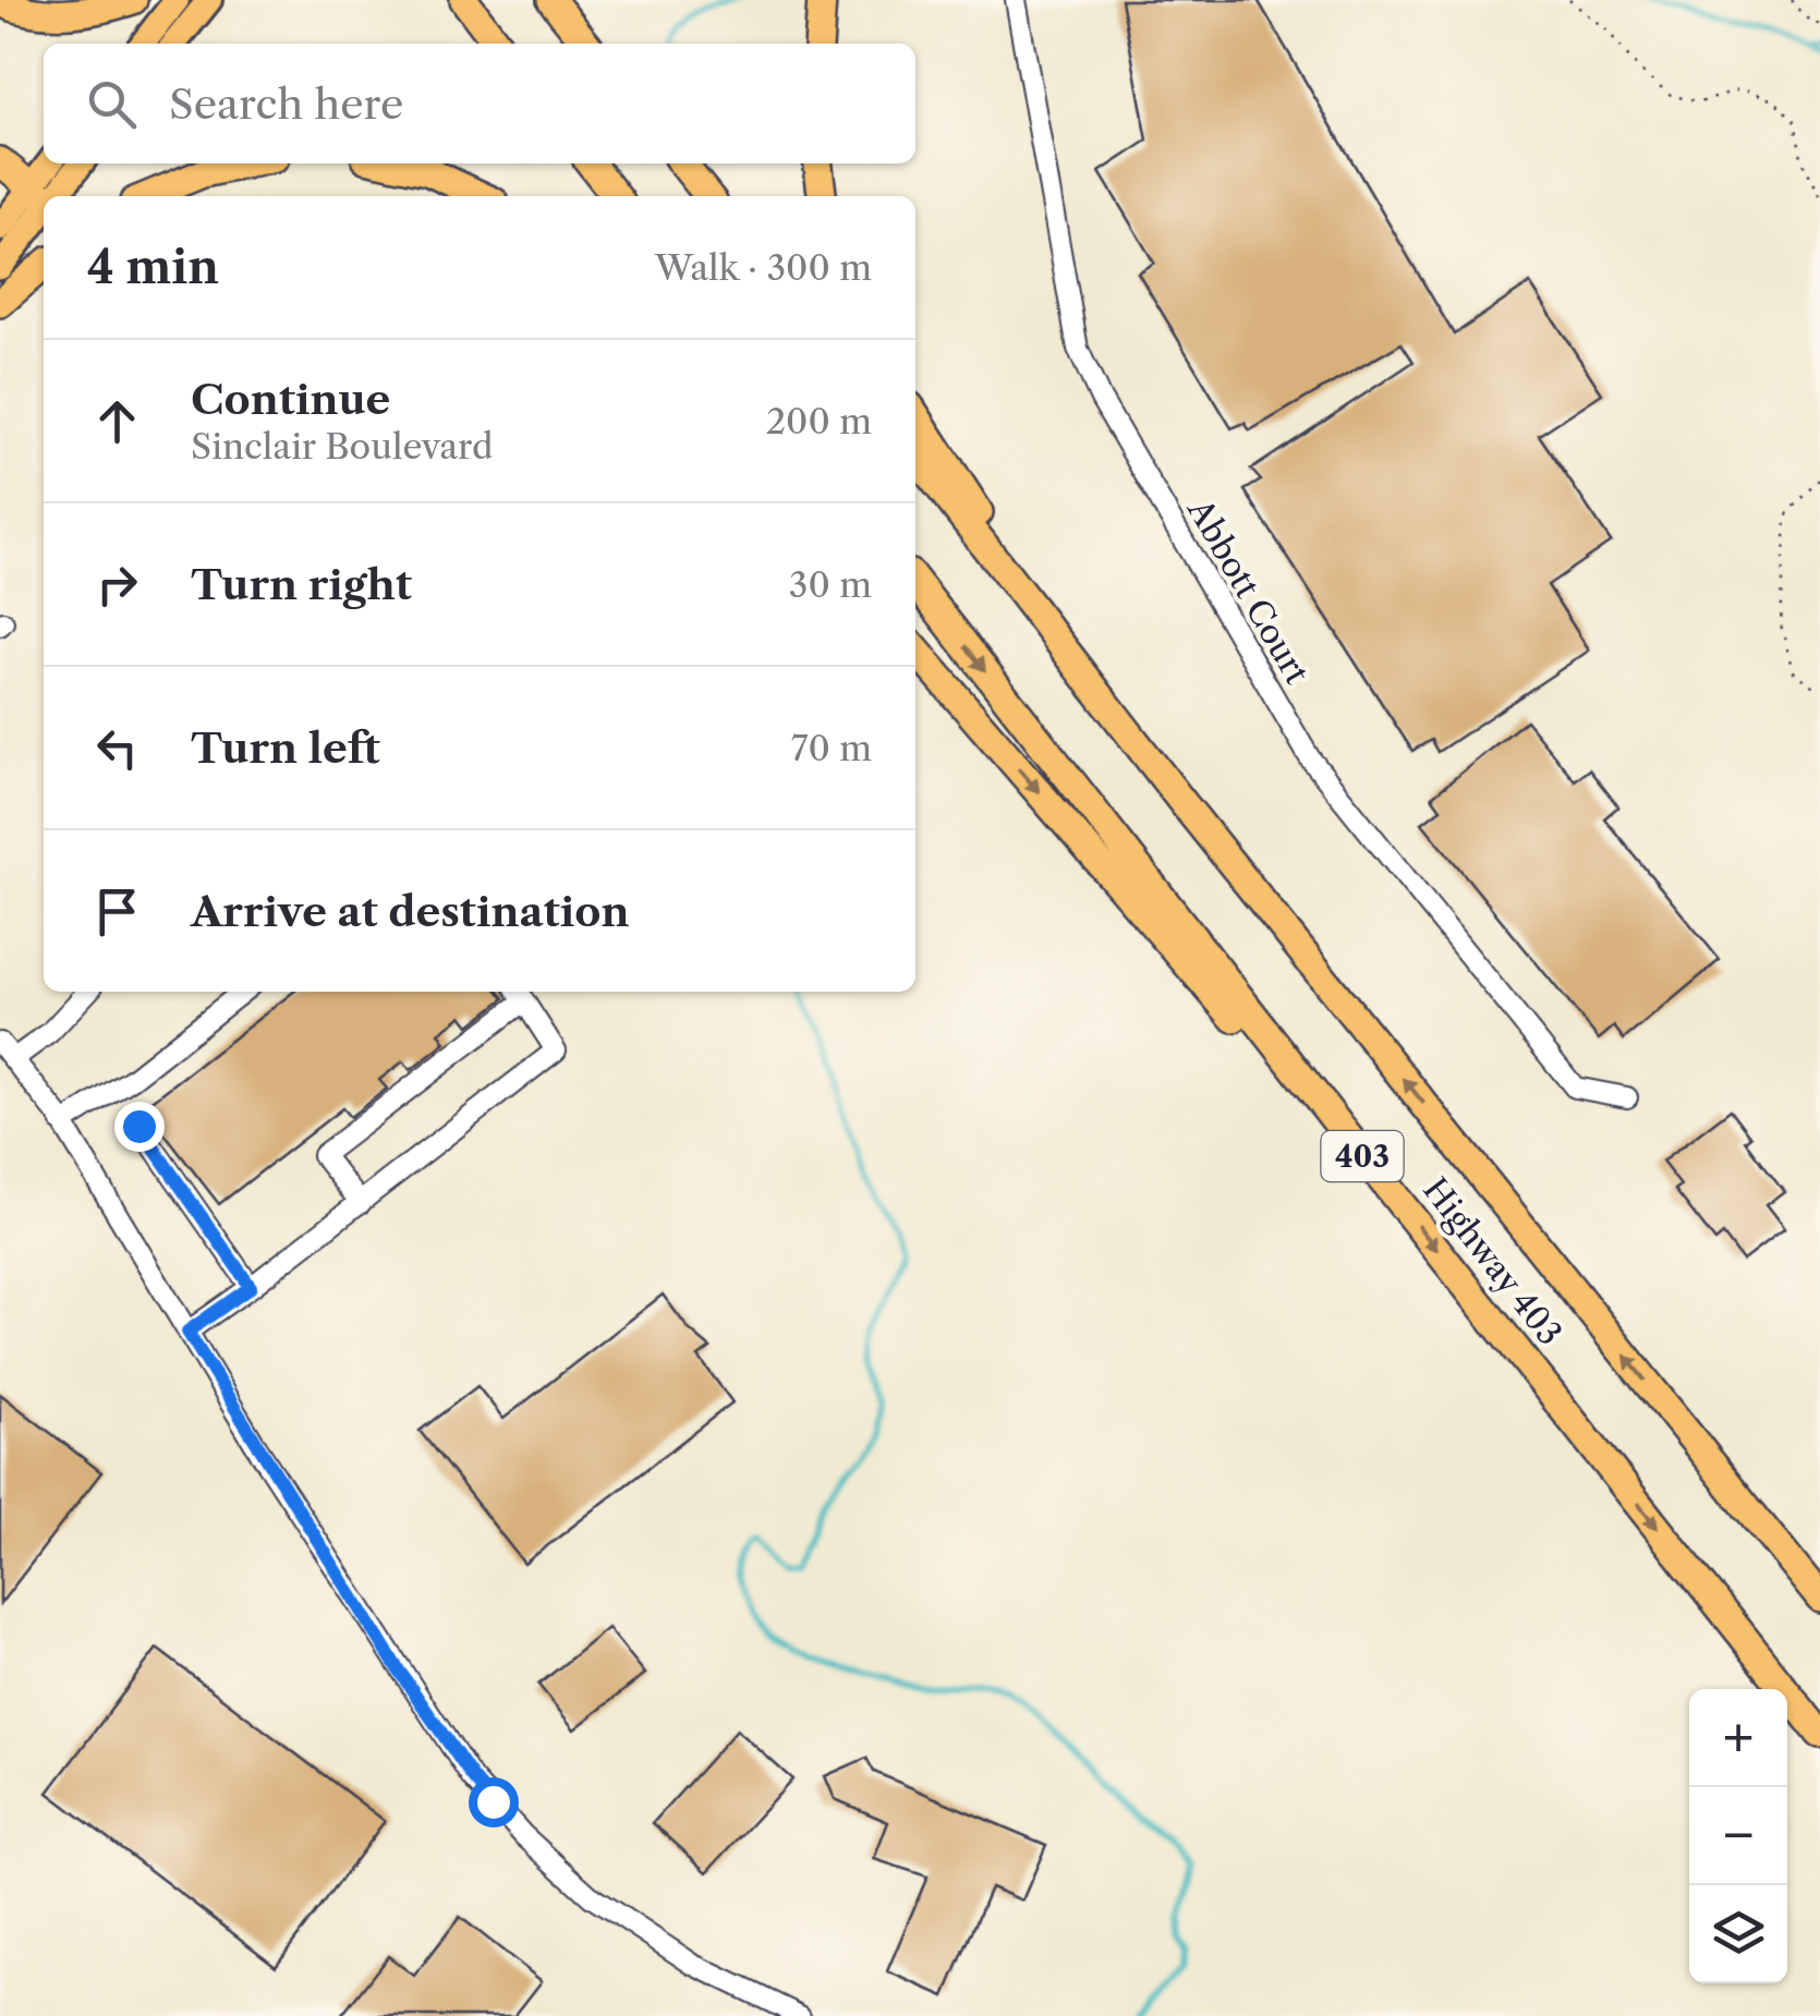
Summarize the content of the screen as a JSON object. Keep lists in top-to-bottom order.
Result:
{
  "streets": {
    "highway": ["403", "Highway 403"],
    "street": ["Abbott Court"]
  },
  "page": {
    "search": "Search here",
    "heading": ["4 min", "Walk · 300 m"],
    "list": [
      ["Continue", "Sinclair Boulevard", "200 m"],
      ["Turn right", "30 m"],
      ["Turn left", "70 m"],
      "Arrive at destination"
    ],
    "map_buttons": ["+", "−"]
  }
}
